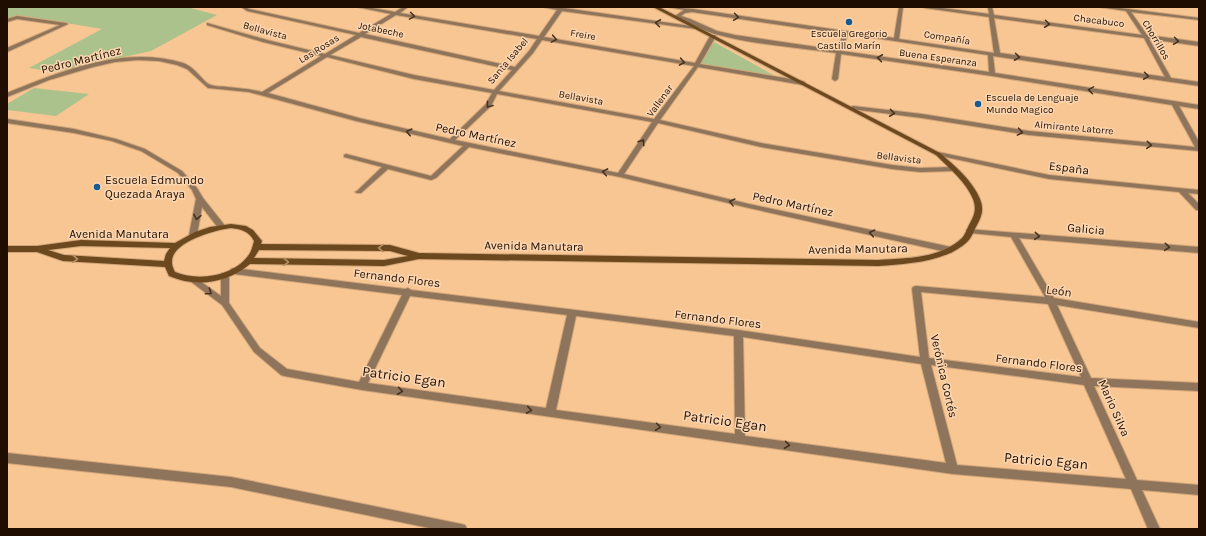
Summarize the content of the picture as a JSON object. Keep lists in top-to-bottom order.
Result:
{
  "streets": {
    "main road": ["Avenida Manutara"],
    "street": [
      "Chacabuco",
      "Jotabeche",
      "Bellavista",
      "Freire",
      "Compañía",
      "Chorrillos",
      "Las Rosas",
      "Buena Esperanza",
      "Pedro Martínez",
      "Santa Isabel",
      "Vallenar",
      "Almirante Latorre",
      "España",
      "Galicia",
      "Fernando Flores",
      "León",
      "Verónica Cortés",
      "Patricio Egan",
      "Mario Silva"
    ]
  },
  "crossings": [
    ["Chacabuco", "Chorrillos"],
    ["Jotabeche", "Las Rosas"],
    ["Jotabeche", "Santa Isabel"],
    ["Bellavista", "Las Rosas"],
    ["Bellavista", "Santa Isabel"],
    ["Bellavista", "Vallenar"],
    ["Bellavista", "Avenida Manutara"],
    ["Freire", "Las Rosas"],
    ["Freire", "Santa Isabel"],
    ["Freire", "Vallenar"],
    ["Freire", "Avenida Manutara"],
    ["Compañía", "Chorrillos"],
    ["Las Rosas", "Pedro Martínez"],
    ["Buena Esperanza", "Avenida Manutara"],
    ["Pedro Martínez", "Santa Isabel"],
    ["Pedro Martínez", "Vallenar"],
    ["Pedro Martínez", "Avenida Manutara"],
    ["Vallenar", "Avenida Manutara"],
    ["Almirante Latorre", "Avenida Manutara"],
    ["España", "Avenida Manutara"],
    ["Galicia", "Avenida Manutara"],
    ["Galicia", "Mario Silva"],
    ["Fernando Flores", "Verónica Cortés"],
    ["Fernando Flores", "Mario Silva"],
    ["León", "Verónica Cortés"],
    ["León", "Mario Silva"],
    ["Verónica Cortés", "Patricio Egan"],
    ["Patricio Egan", "Mario Silva"]
  ],
  "one_way": [
    "Compañía",
    "Buena Esperanza",
    "Pedro Martínez",
    "Santa Isabel",
    "Vallenar",
    "Almirante Latorre",
    "Galicia",
    "Patricio Egan"
  ],
  "places": ["Escuela Gregorio Castillo Marín", "Escuela de Lenguaje Mundo Magico", "Escuela Edmundo Quezada Araya"]
}
